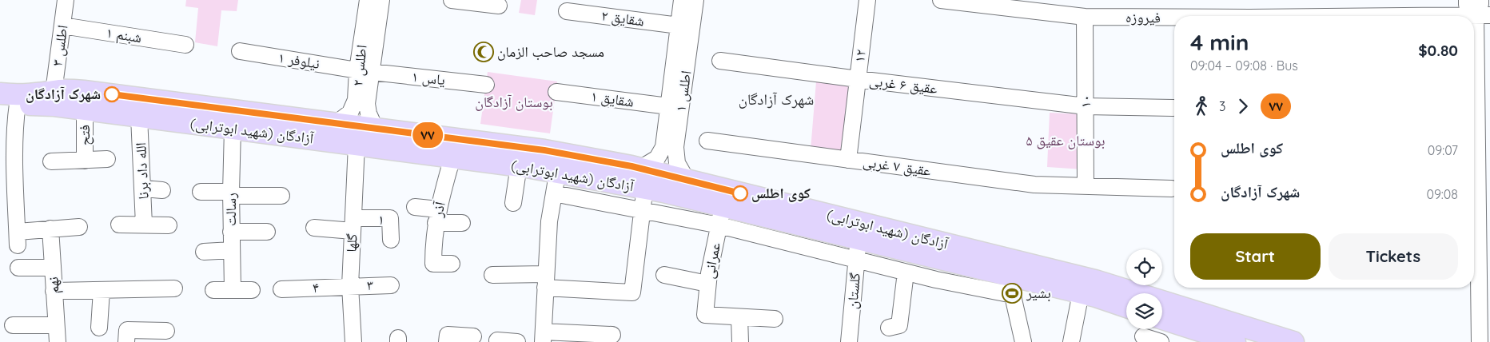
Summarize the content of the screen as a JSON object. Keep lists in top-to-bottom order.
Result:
{
  "streets": {
    "main road": ["آزادگان (شهید ابوترابی)"],
    "street": [
      "فیروزه",
      "شقایق ۲",
      "شبنم ۱",
      "اطلس ۳",
      "۱۲",
      "نیلوفر ۱",
      "اطلس ۲",
      "یاس ۱",
      "عقیق ۶ غربی",
      "اطلس ۱",
      "شقایق ۱",
      "۱۰",
      "فتح",
      "عقیق ۷ غربی",
      "الله داد برنا",
      "رسالت",
      "آذر",
      "۱",
      "گلها",
      "عمرانی",
      "نهم",
      "۳",
      "۴",
      "گلستان"
    ]
  },
  "crossings": [
    ["فیروزه", "۱۰"],
    ["شقایق ۲", "اطلس ۱"],
    ["شبنم ۱", "اطلس ۳"],
    ["اطلس ۳", "آزادگان (شهید ابوترابی)"],
    ["۱۲", "عقیق ۶ غربی"],
    ["۱۲", "عقیق ۷ غربی"],
    ["نیلوفر ۱", "اطلس ۲"],
    ["نیلوفر ۱", "یاس ۱"],
    ["اطلس ۲", "یاس ۱"],
    ["اطلس ۲", "آزادگان (شهید ابوترابی)"],
    ["عقیق ۶ غربی", "۱۰"],
    ["اطلس ۱", "شقایق ۱"],
    ["اطلس ۱", "آزادگان (شهید ابوترابی)"],
    ["۱۰", "عقیق ۷ غربی"],
    ["آزادگان (شهید ابوترابی)", "فتح"],
    ["آزادگان (شهید ابوترابی)", "الله داد برنا"],
    ["آزادگان (شهید ابوترابی)", "رسالت"],
    ["آزادگان (شهید ابوترابی)", "آذر"],
    ["آزادگان (شهید ابوترابی)", "گلها"],
    ["آزادگان (شهید ابوترابی)", "عمرانی"],
    ["آزادگان (شهید ابوترابی)", "گلستان"],
    ["۱", "گلها"],
    ["گلها", "۳"],
    ["گلها", "۴"],
    ["۳", "۴"]
  ],
  "districts": ["شهرک آزادگان"],
  "parks": ["بوستان آزادگان", "بوستان عقیق ۵"],
  "places": {
    "mosque": ["مسجد صاحب الزمان"],
    "other": ["شهرک آزادگان", "کوی اطلس"],
    "sports": ["بشیر"]
  },
  "lines": ["bus line ۷۷"],
  "page": {
    "on_map": "۷۷",
    "heading": ["4 min", "09:04 – 09:08 · Bus", "$0.80"],
    "legs": ["3", "۷۷"],
    "list": [
      {
        "name": "کوی اطلس",
        "value": "09:07"
      },
      {
        "name": "شهرک آزادگان",
        "value": "09:08"
      }
    ],
    "buttons": ["Start", "Tickets"]
  }
}
